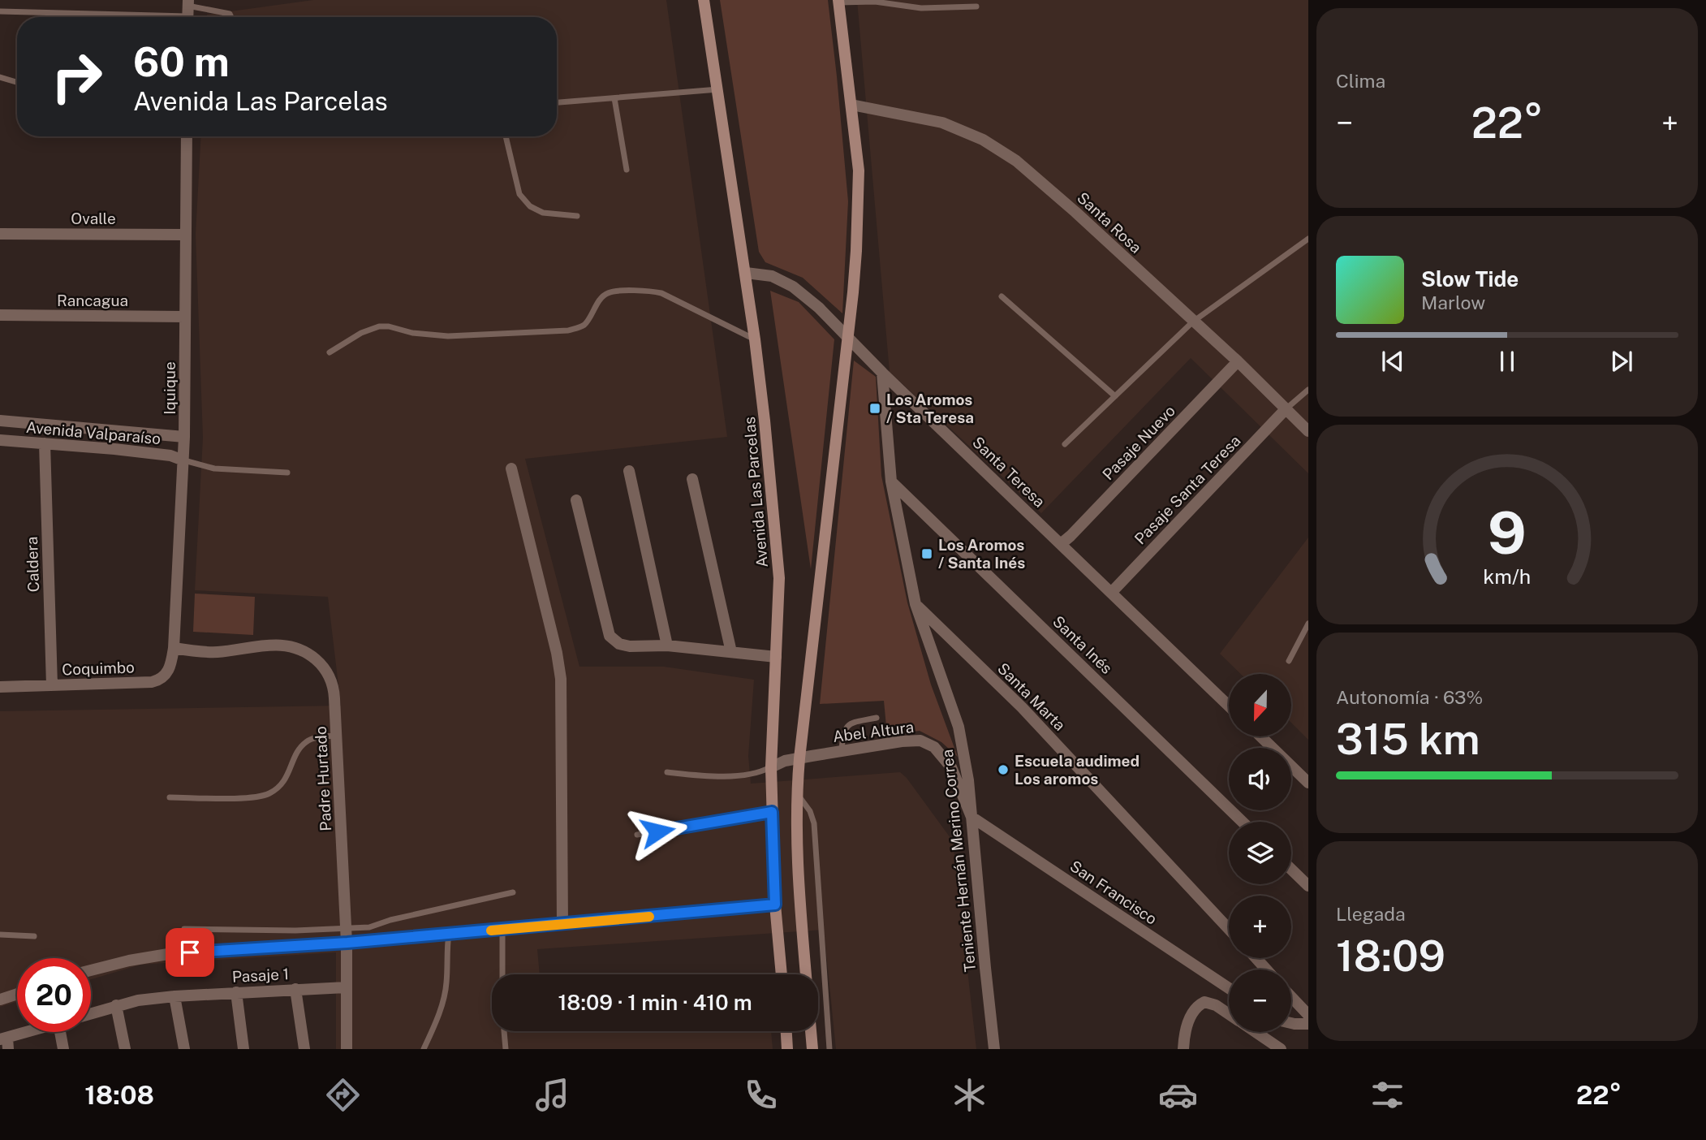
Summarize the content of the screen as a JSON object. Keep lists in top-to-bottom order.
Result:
{
  "streets": {
    "street": [
      "Ovalle",
      "Santa Rosa",
      "Rancagua",
      "Iquique",
      "Avenida Valparaíso",
      "Pasaje Nuevo",
      "Santa Teresa",
      "Pasaje Santa Teresa",
      "Avenida Las Parcelas",
      "Caldera",
      "Santa Inés",
      "Coquimbo",
      "Santa Marta",
      "Abel Altura",
      "Padre Hurtado",
      "Teniente Hernán Merino Correa",
      "San Francisco",
      "Pasaje 1"
    ]
  },
  "crossings": [
    ["Ovalle", "Iquique"],
    ["Santa Rosa", "Pasaje Nuevo"],
    ["Santa Rosa", "Pasaje Santa Teresa"],
    ["Rancagua", "Iquique"],
    ["Iquique", "Avenida Valparaíso"],
    ["Iquique", "Coquimbo"],
    ["Iquique", "Padre Hurtado"],
    ["Avenida Valparaíso", "Caldera"],
    ["Pasaje Nuevo", "Santa Teresa"],
    ["Santa Teresa", "Pasaje Santa Teresa"],
    ["Santa Teresa", "Avenida Las Parcelas"],
    ["Santa Teresa", "Teniente Hernán Merino Correa"],
    ["Avenida Las Parcelas", "Abel Altura"],
    ["Caldera", "Coquimbo"],
    ["Santa Inés", "Teniente Hernán Merino Correa"],
    ["Coquimbo", "Padre Hurtado"],
    ["Santa Marta", "Teniente Hernán Merino Correa"],
    ["Abel Altura", "Teniente Hernán Merino Correa"],
    ["Abel Altura", "San Francisco"],
    ["Padre Hurtado", "Pasaje 1"],
    ["Teniente Hernán Merino Correa", "San Francisco"]
  ],
  "places": {
    "transit": ["Los Aromos / Sta Teresa", "Los Aromos / Santa Inés"],
    "other": ["Escuela audimed Los aromos"]
  },
  "north": "bottom",
  "page": {
    "tile": [
      "Clima",
      ["Autonomía · 63%", "315 km"],
      ["Llegada", "18:09"]
    ],
    "turn": ["60 m", "Avenida Las Parcelas"],
    "heat": ["−", "22°", "+"],
    "song": ["Slow Tide", "Marlow"],
    "map_buttons": ["+", "−"],
    "limit": "20",
    "trip": "18:09 · 1 min · 410 m",
    "tabs": ["18:08", "22°"],
    "gauge": ["9", "km/h"]
  }
}
